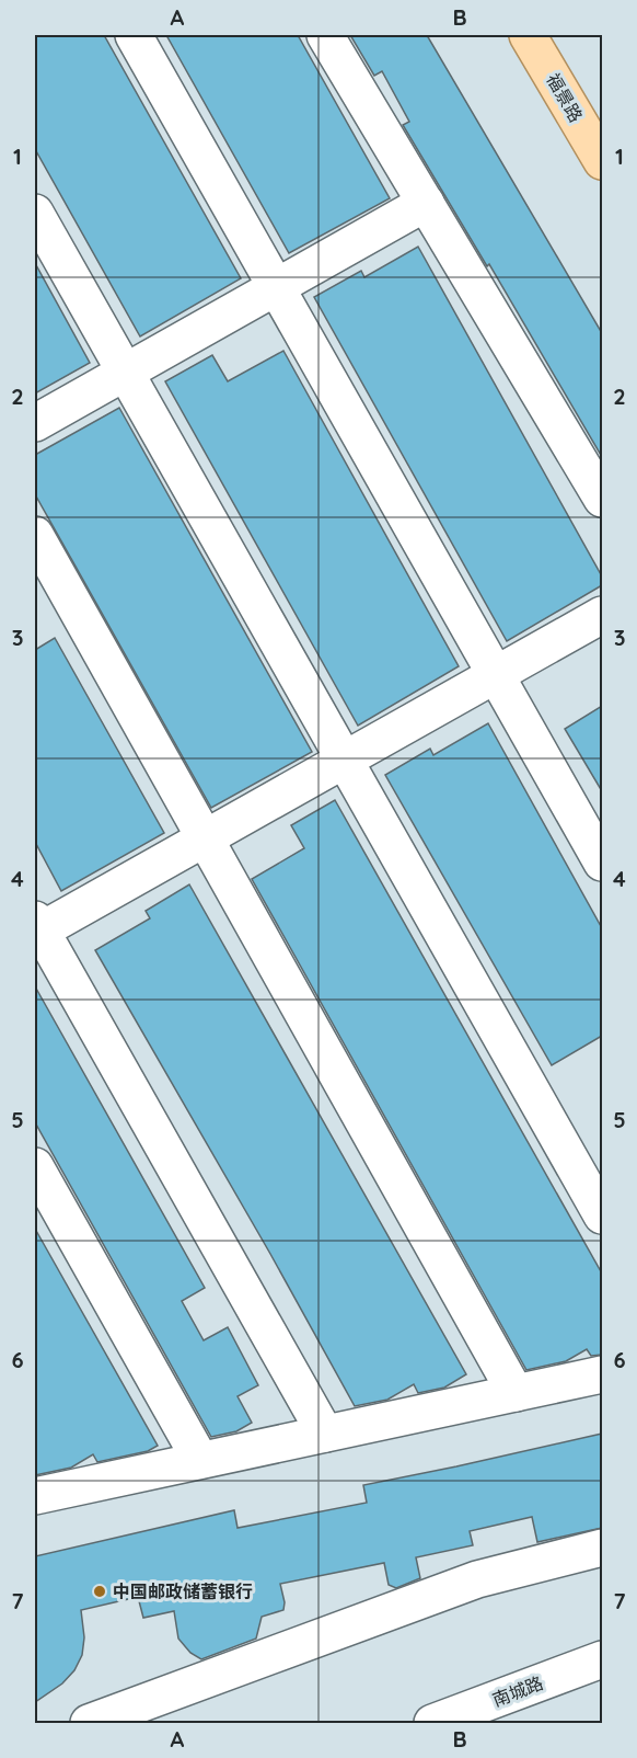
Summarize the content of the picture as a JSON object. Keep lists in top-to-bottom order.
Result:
{
  "streets": {
    "main road": ["福景路"],
    "street": ["南城路"]
  },
  "places": ["中国邮政储蓄银行"],
  "grid": {
    "columns": ["A", "B"],
    "rows": [
      "1",
      "2",
      "3",
      "4",
      "5",
      "6",
      "7"
    ]
  }
}
